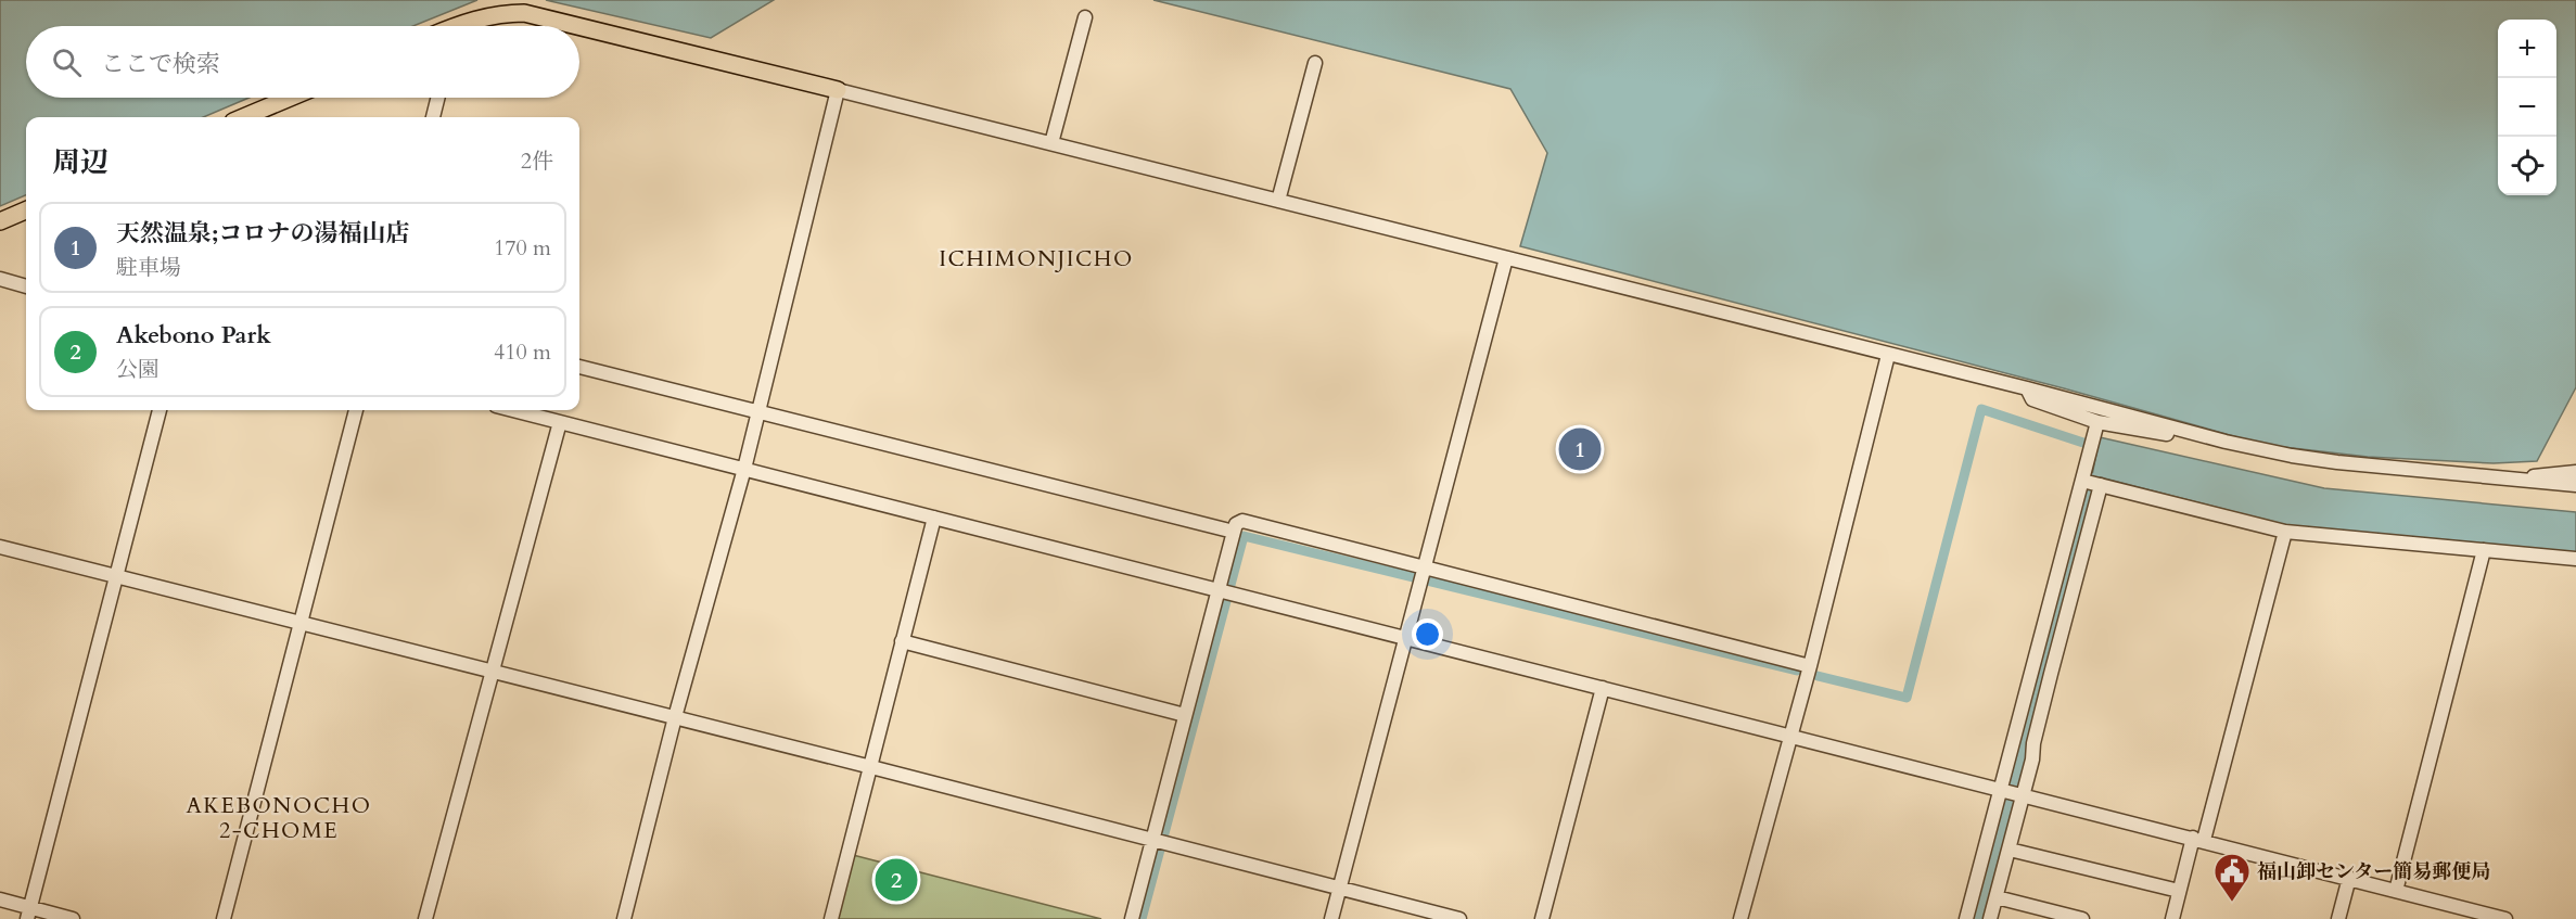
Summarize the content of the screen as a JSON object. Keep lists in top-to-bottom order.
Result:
{
  "districts": ["ICHIMONJICHO", "AKEBONOCHO 2-CHOME"],
  "places": {
    "public building": ["福山卸センター簡易郵便局"]
  },
  "page": {
    "map_buttons": ["+", "−"],
    "search": "ここで検索",
    "heading": ["周辺", "2件"],
    "list": [
      {
        "mark": "1",
        "name": "天然温泉;コロナの湯福山店",
        "note": "駐車場",
        "value": "170 m"
      },
      {
        "mark": "2",
        "name": "Akebono Park",
        "note": "公園",
        "value": "410 m"
      }
    ],
    "pins": ["1", "2"]
  }
}
